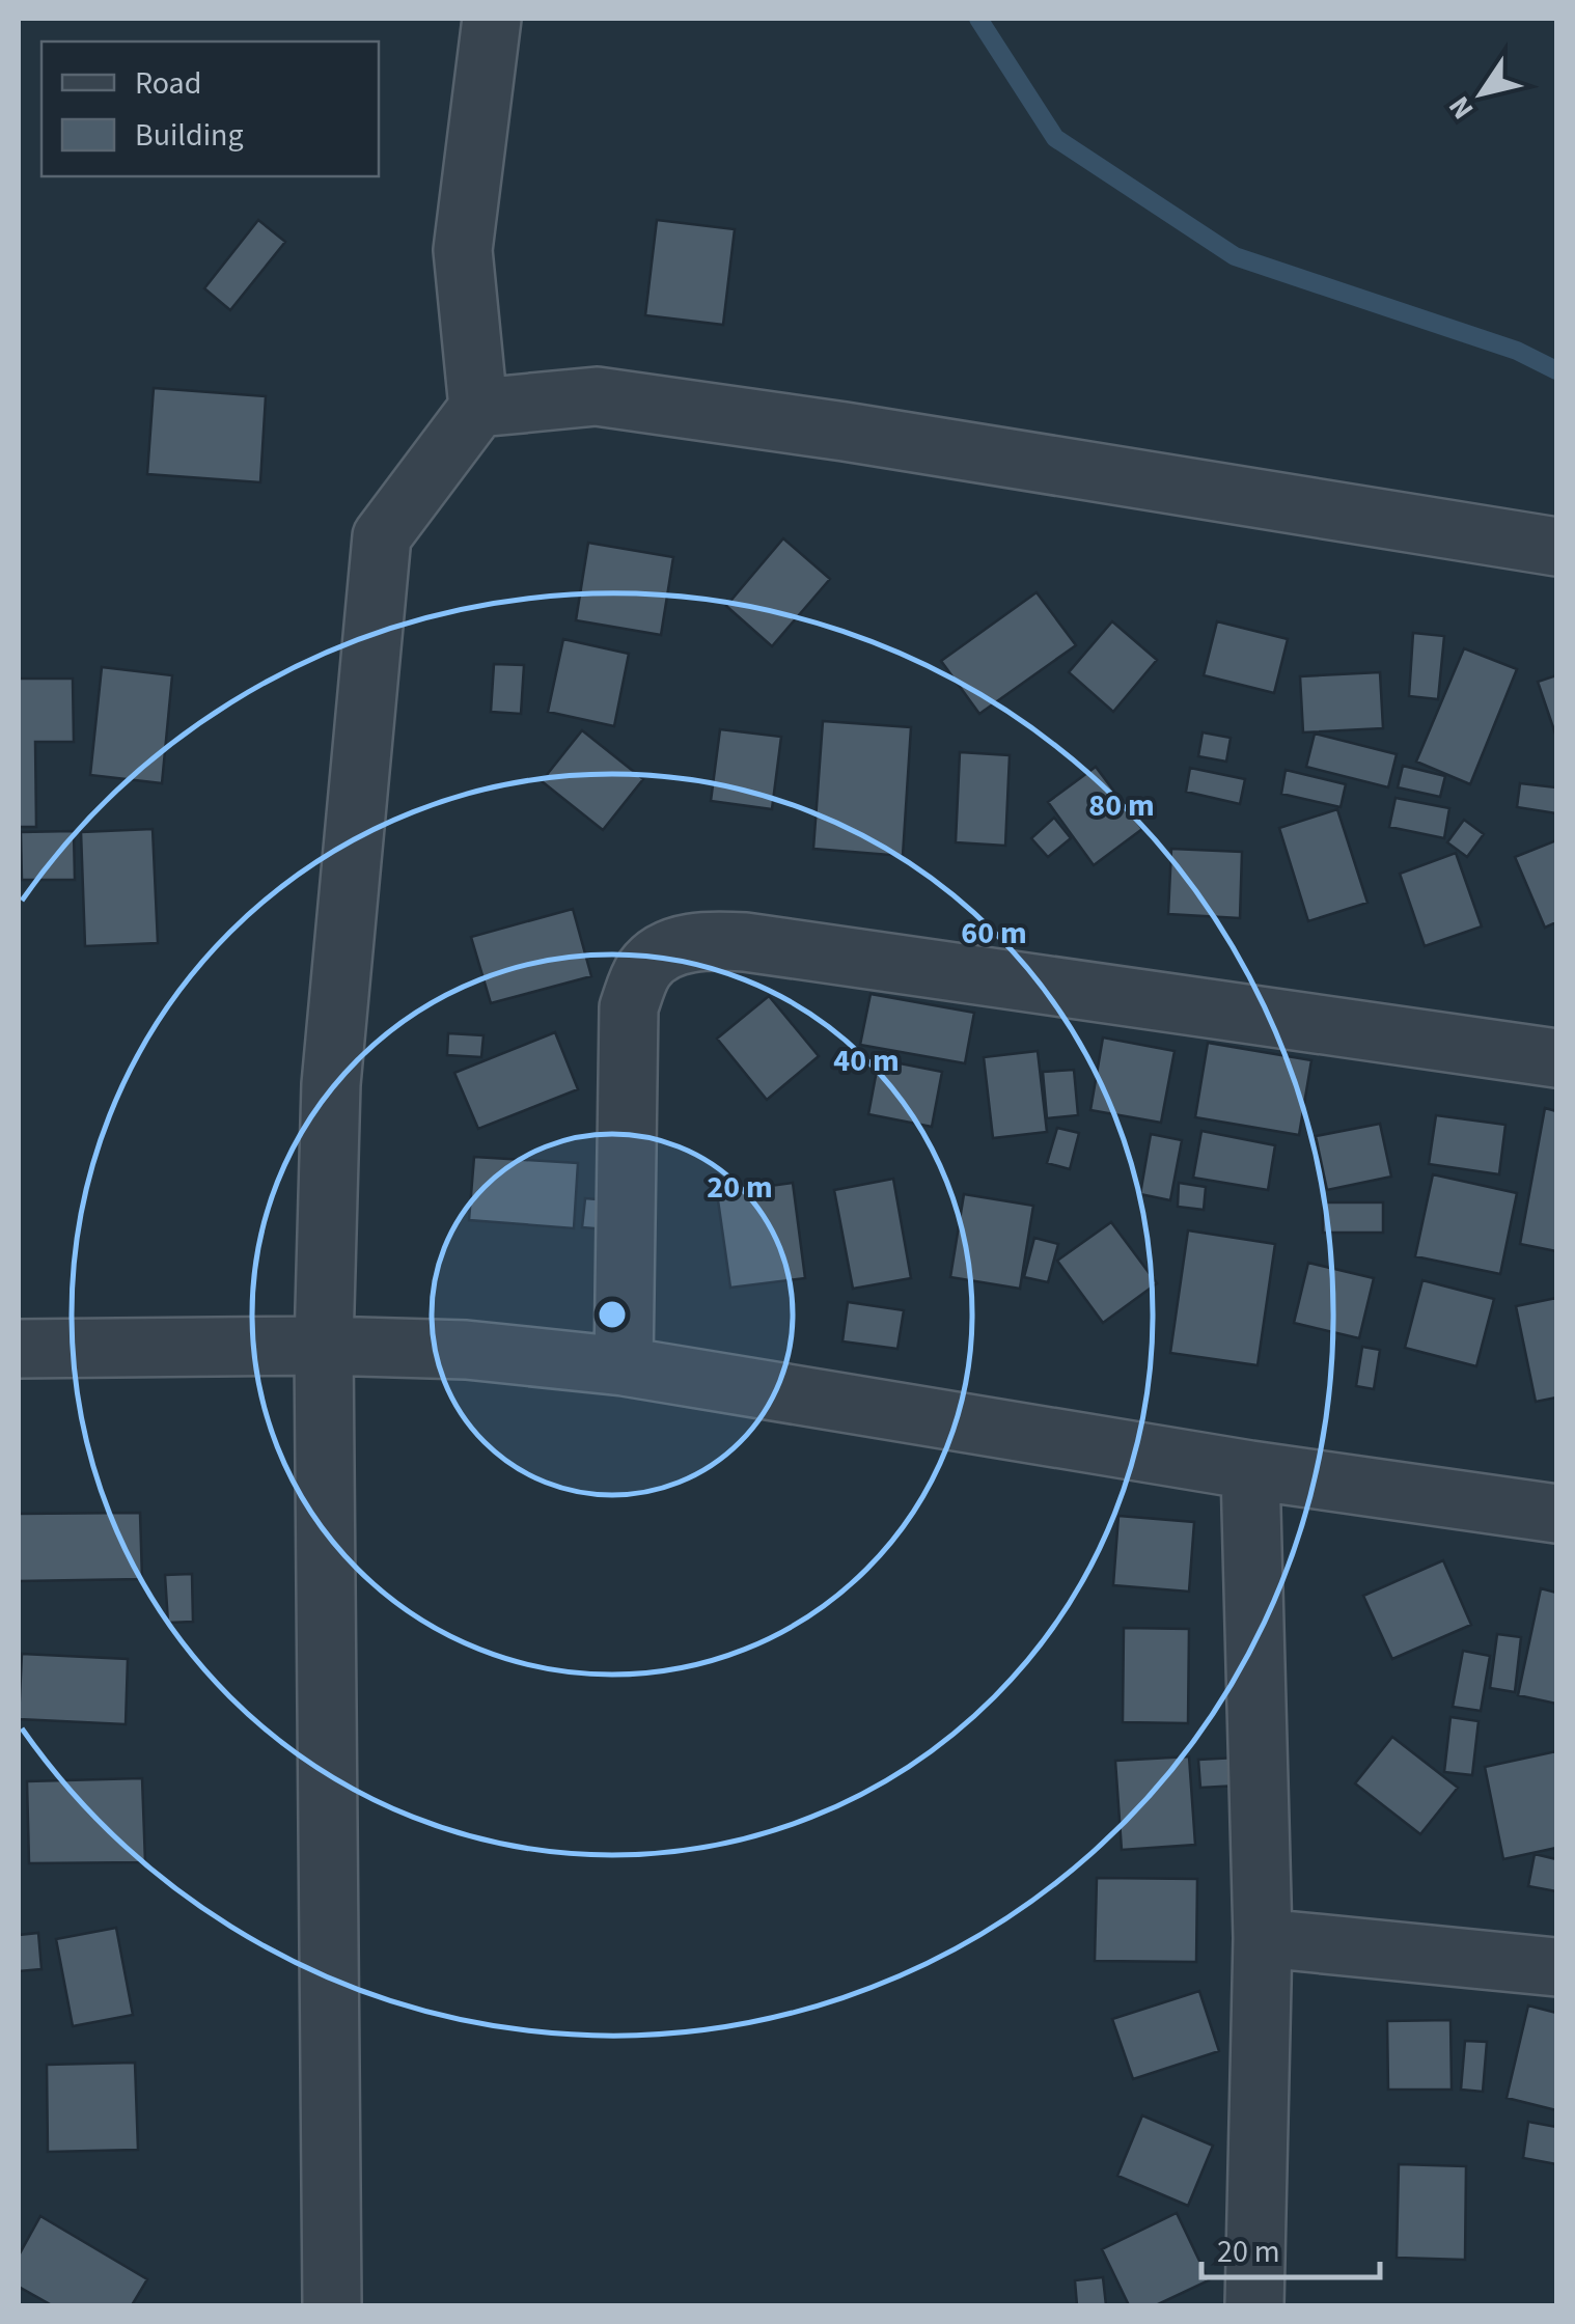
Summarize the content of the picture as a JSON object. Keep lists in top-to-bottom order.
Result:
{
  "legend": ["Road", "Building"],
  "scale_bar": "20 m",
  "north": "bottom left",
  "rings": [
    "80 m",
    "60 m",
    "40 m",
    "20 m"
  ]
}
